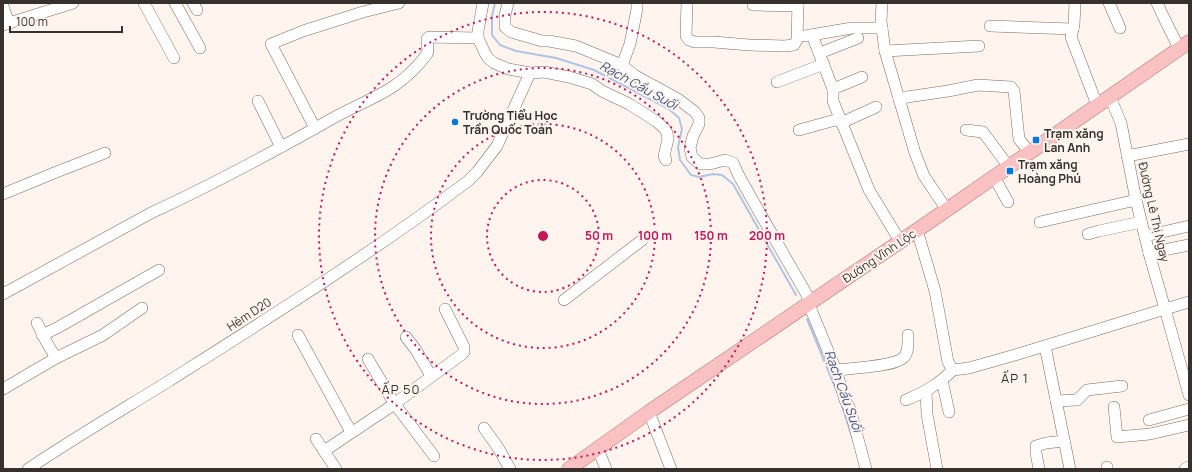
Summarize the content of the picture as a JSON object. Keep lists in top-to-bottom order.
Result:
{
  "streets": {
    "main road": ["Đường Vĩnh Lộc"],
    "street": ["Đường Lê Thị Ngay", "Hẻm D20"]
  },
  "crossings": [
    ["Đường Lê Thị Ngay", "Đường Vĩnh Lộc"]
  ],
  "districts": ["ẤP 1", "ẤP 50"],
  "water": ["Rạch Cầu Suối"],
  "places": {
    "other": ["Trường Tiểu Học Trần Quốc Toản"],
    "transit": ["Trạm xăng Lan Anh", "Trạm xăng Hoàng Phú"]
  },
  "scale_bar": "100 m",
  "rings": [
    "50 m",
    "100 m",
    "150 m",
    "200 m"
  ]
}
